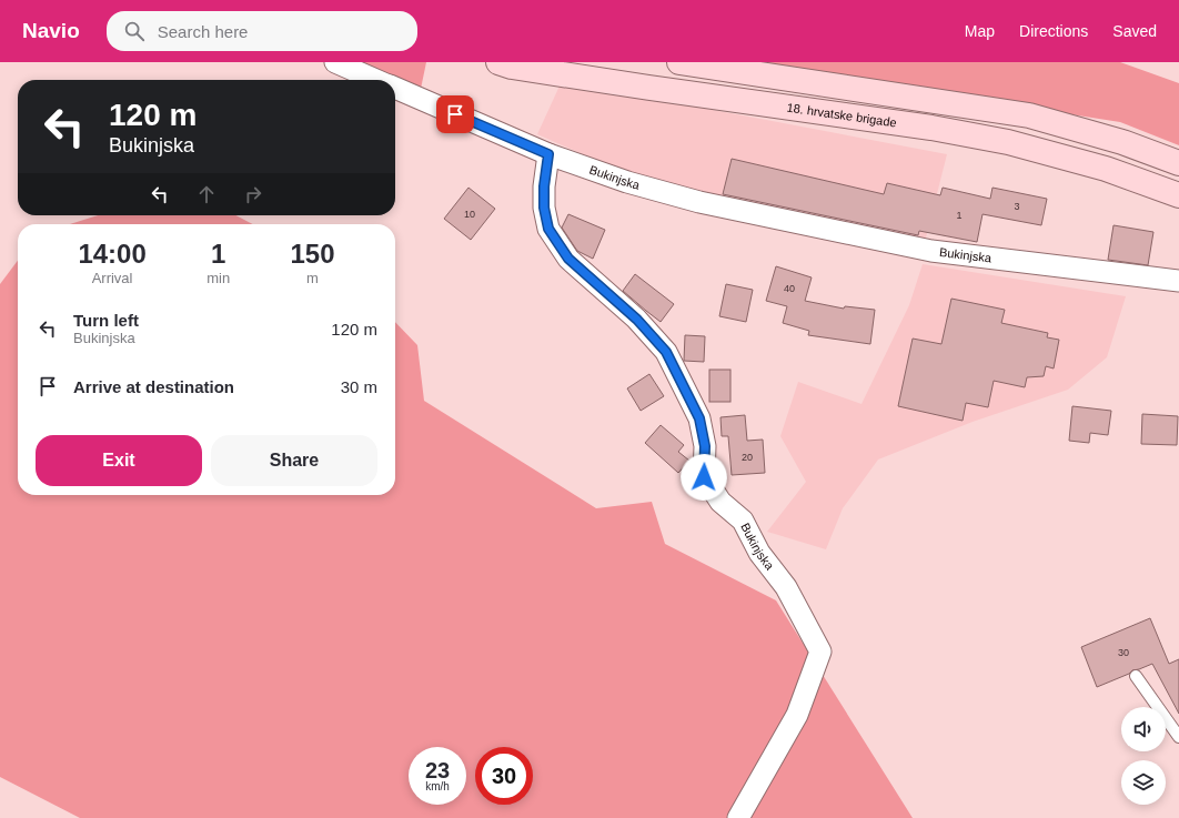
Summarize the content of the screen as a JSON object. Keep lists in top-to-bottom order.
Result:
{
  "streets": {
    "main road": ["18. hrvatske brigade"],
    "street": ["Bukinjska"]
  },
  "house_numbers": [
    "3",
    "10",
    "1",
    "40",
    "20",
    "30"
  ],
  "page": {
    "header": "Navio",
    "search": "Search here",
    "nav": ["Map", "Directions", "Saved"],
    "turn": ["120 m", "Bukinjska"],
    "eta": [
      "14:00",
      "Arrival",
      "1",
      "min",
      "150",
      "m"
    ],
    "list": [
      {
        "name": "Turn left",
        "note": "Bukinjska",
        "value": "120 m"
      },
      {
        "name": "Arrive at destination",
        "value": "30 m"
      }
    ],
    "buttons": ["Exit", "Share"],
    "speed": "23 km/h",
    "limit": "30"
  }
}
